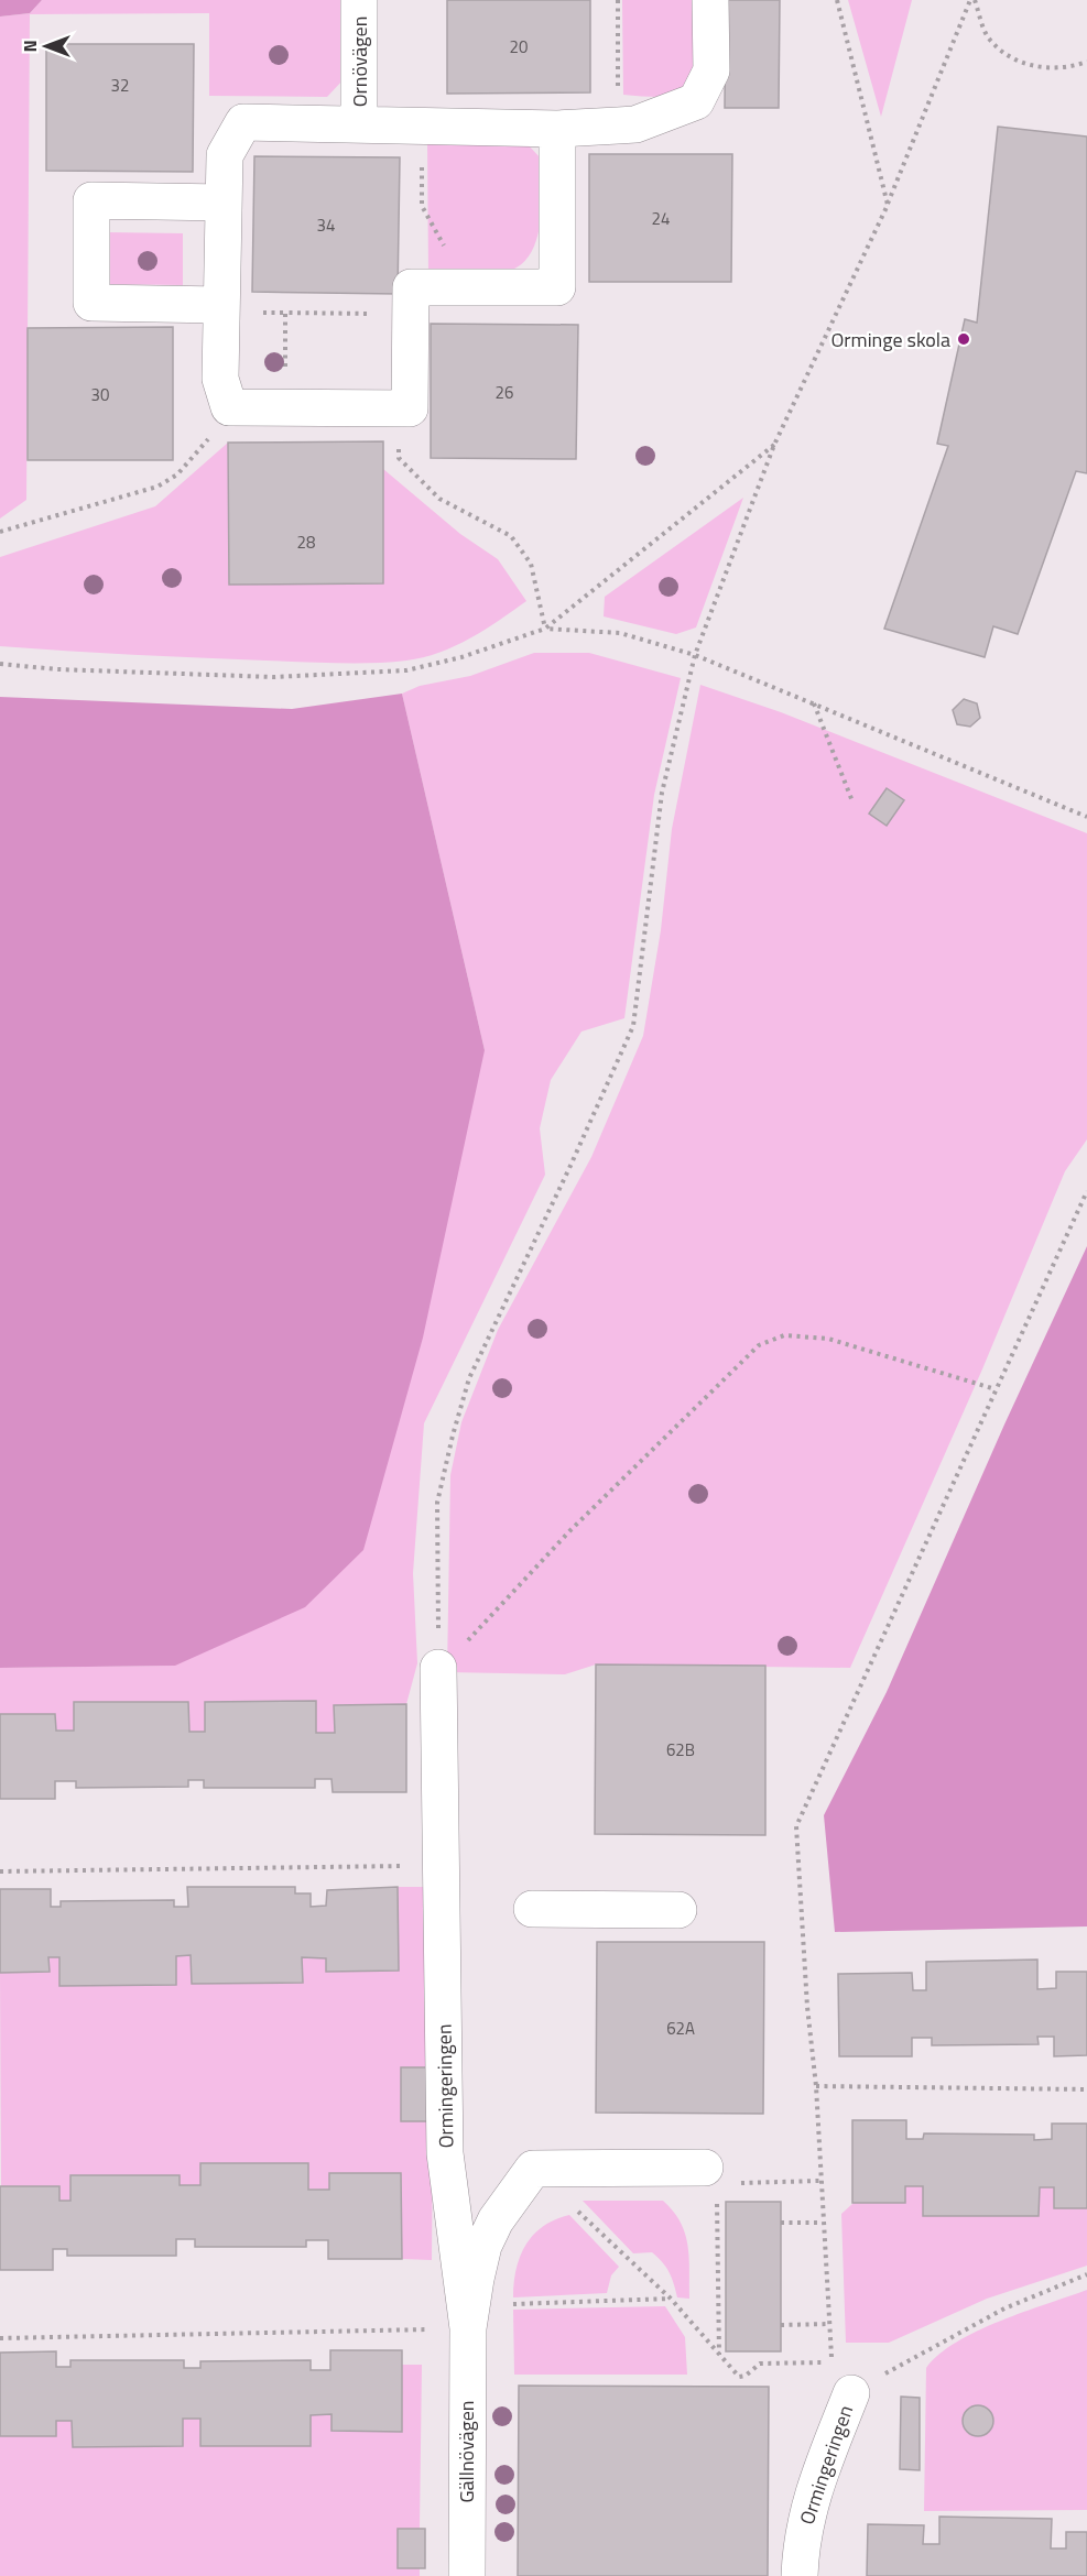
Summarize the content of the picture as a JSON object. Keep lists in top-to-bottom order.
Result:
{
  "streets": {
    "street": ["Ornövägen", "Ormingeringen", "Gällnövägen"]
  },
  "crossings": [
    ["Ormingeringen", "Gällnövägen"]
  ],
  "places": ["Orminge skola"],
  "house_numbers": [
    "20",
    "32",
    "24",
    "34",
    "26",
    "30",
    "28",
    "62B",
    "62A"
  ],
  "north": "left"
}
